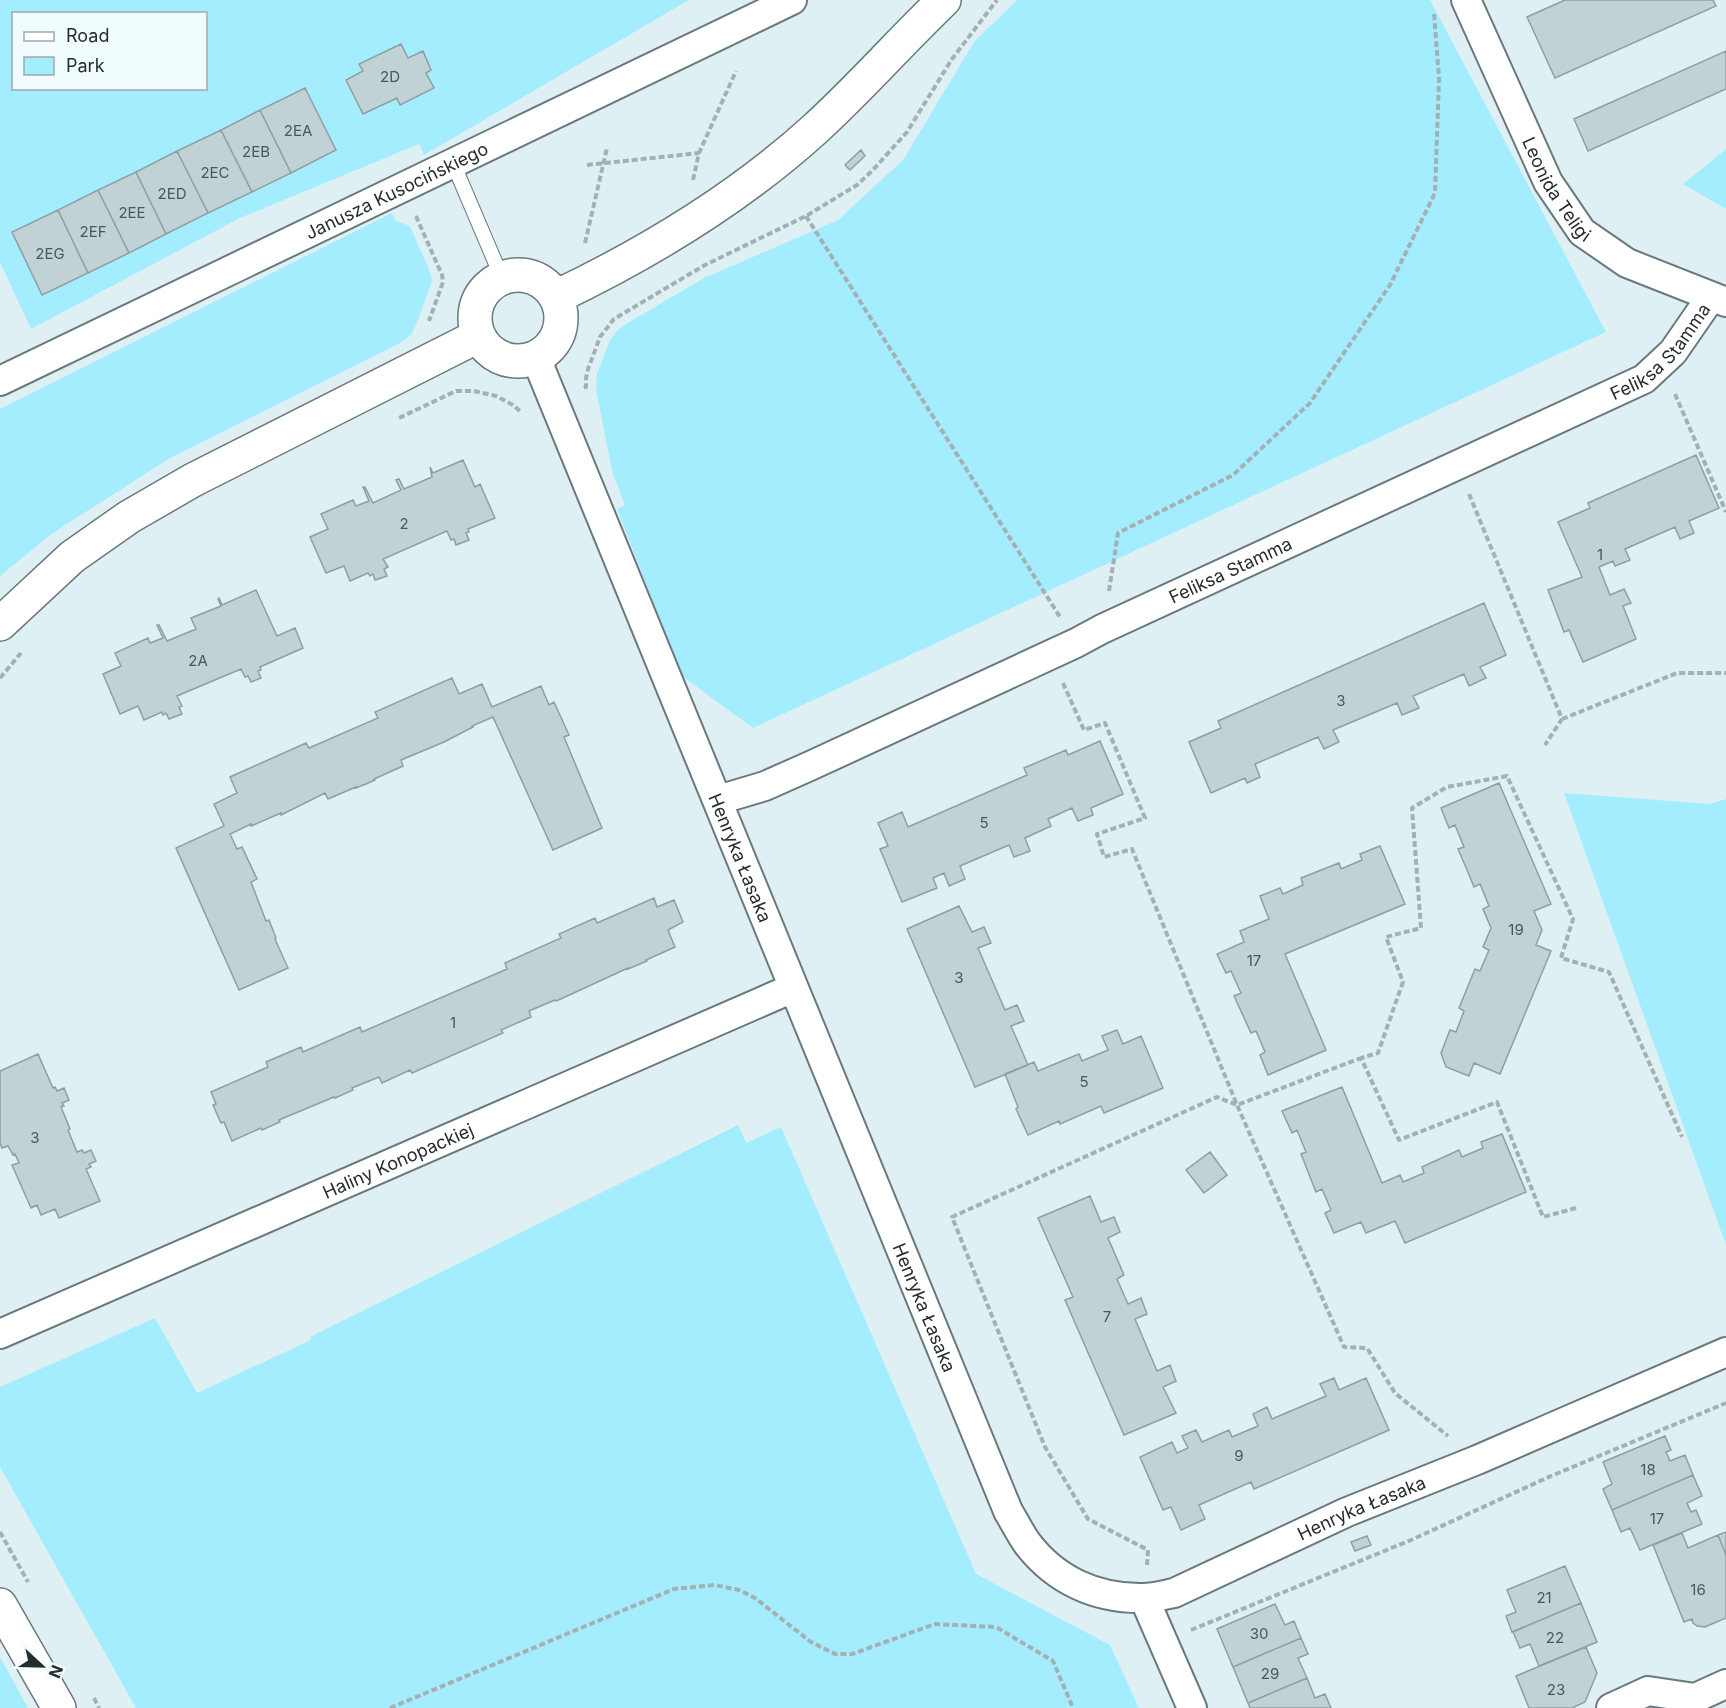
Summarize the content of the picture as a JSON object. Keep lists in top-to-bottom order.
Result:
{
  "streets": {
    "street": [
      "Leonida Teligi",
      "Janusza Kusocińskiego",
      "Feliksa Stamma",
      "Henryka Łasaka",
      "Haliny Konopackiej"
    ]
  },
  "crossings": [
    ["Leonida Teligi", "Feliksa Stamma"],
    ["Feliksa Stamma", "Henryka Łasaka"],
    ["Henryka Łasaka", "Haliny Konopackiej"]
  ],
  "house_numbers": [
    "2D",
    "2EA",
    "2EB",
    "2EC",
    "2ED",
    "2EE",
    "2EF",
    "2EG",
    "2",
    "1",
    "2A",
    "3",
    "5",
    "19",
    "17",
    "3",
    "1",
    "5",
    "3",
    "7",
    "9",
    "18",
    "17",
    "16",
    "21",
    "30",
    "22",
    "29",
    "23"
  ],
  "legend": ["Road", "Park"],
  "north": "right"
}
